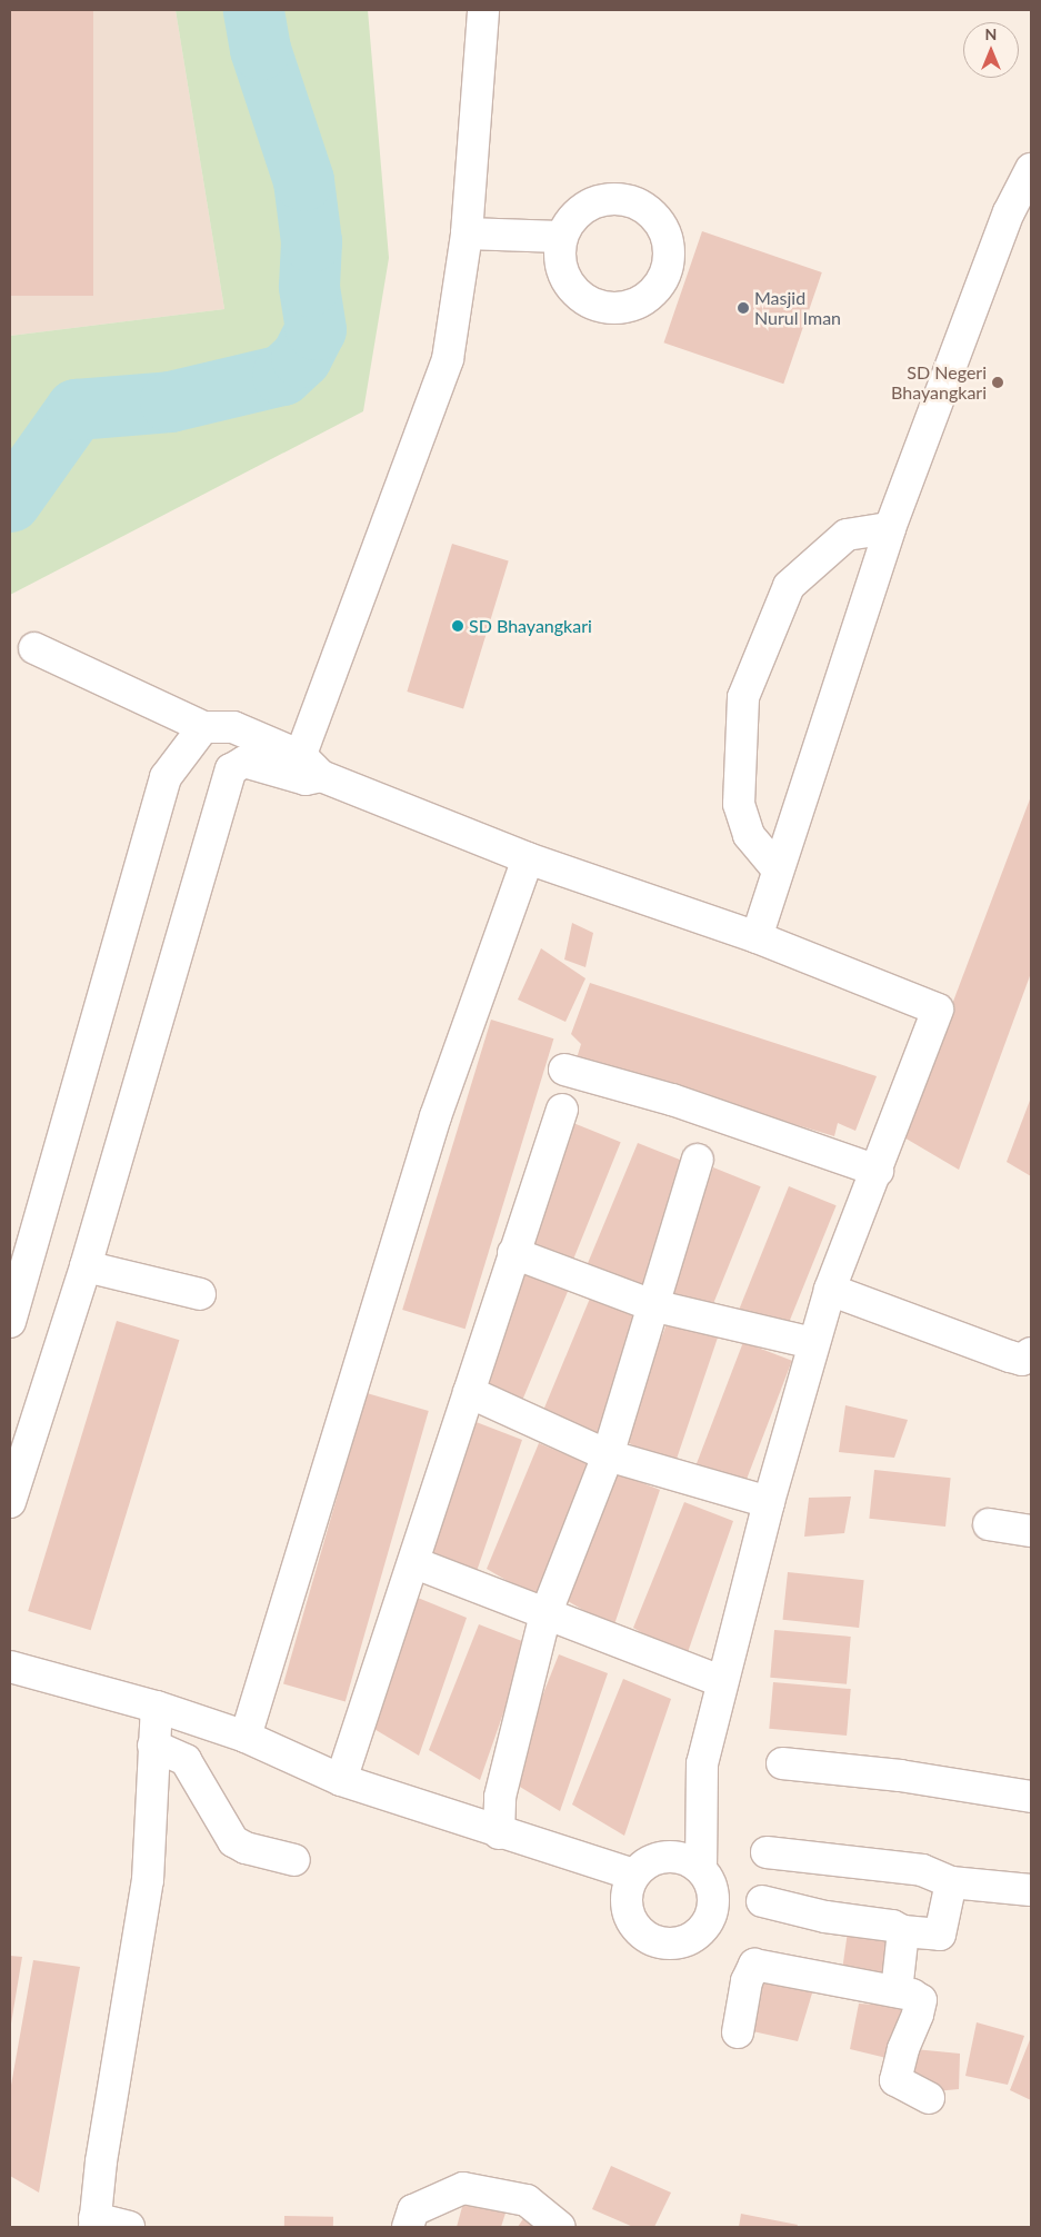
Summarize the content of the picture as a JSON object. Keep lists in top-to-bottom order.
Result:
{
  "places": ["Masjid Nurul Iman", "SD Negeri Bhayangkari", "SD Bhayangkari"],
  "north": "top"
}
